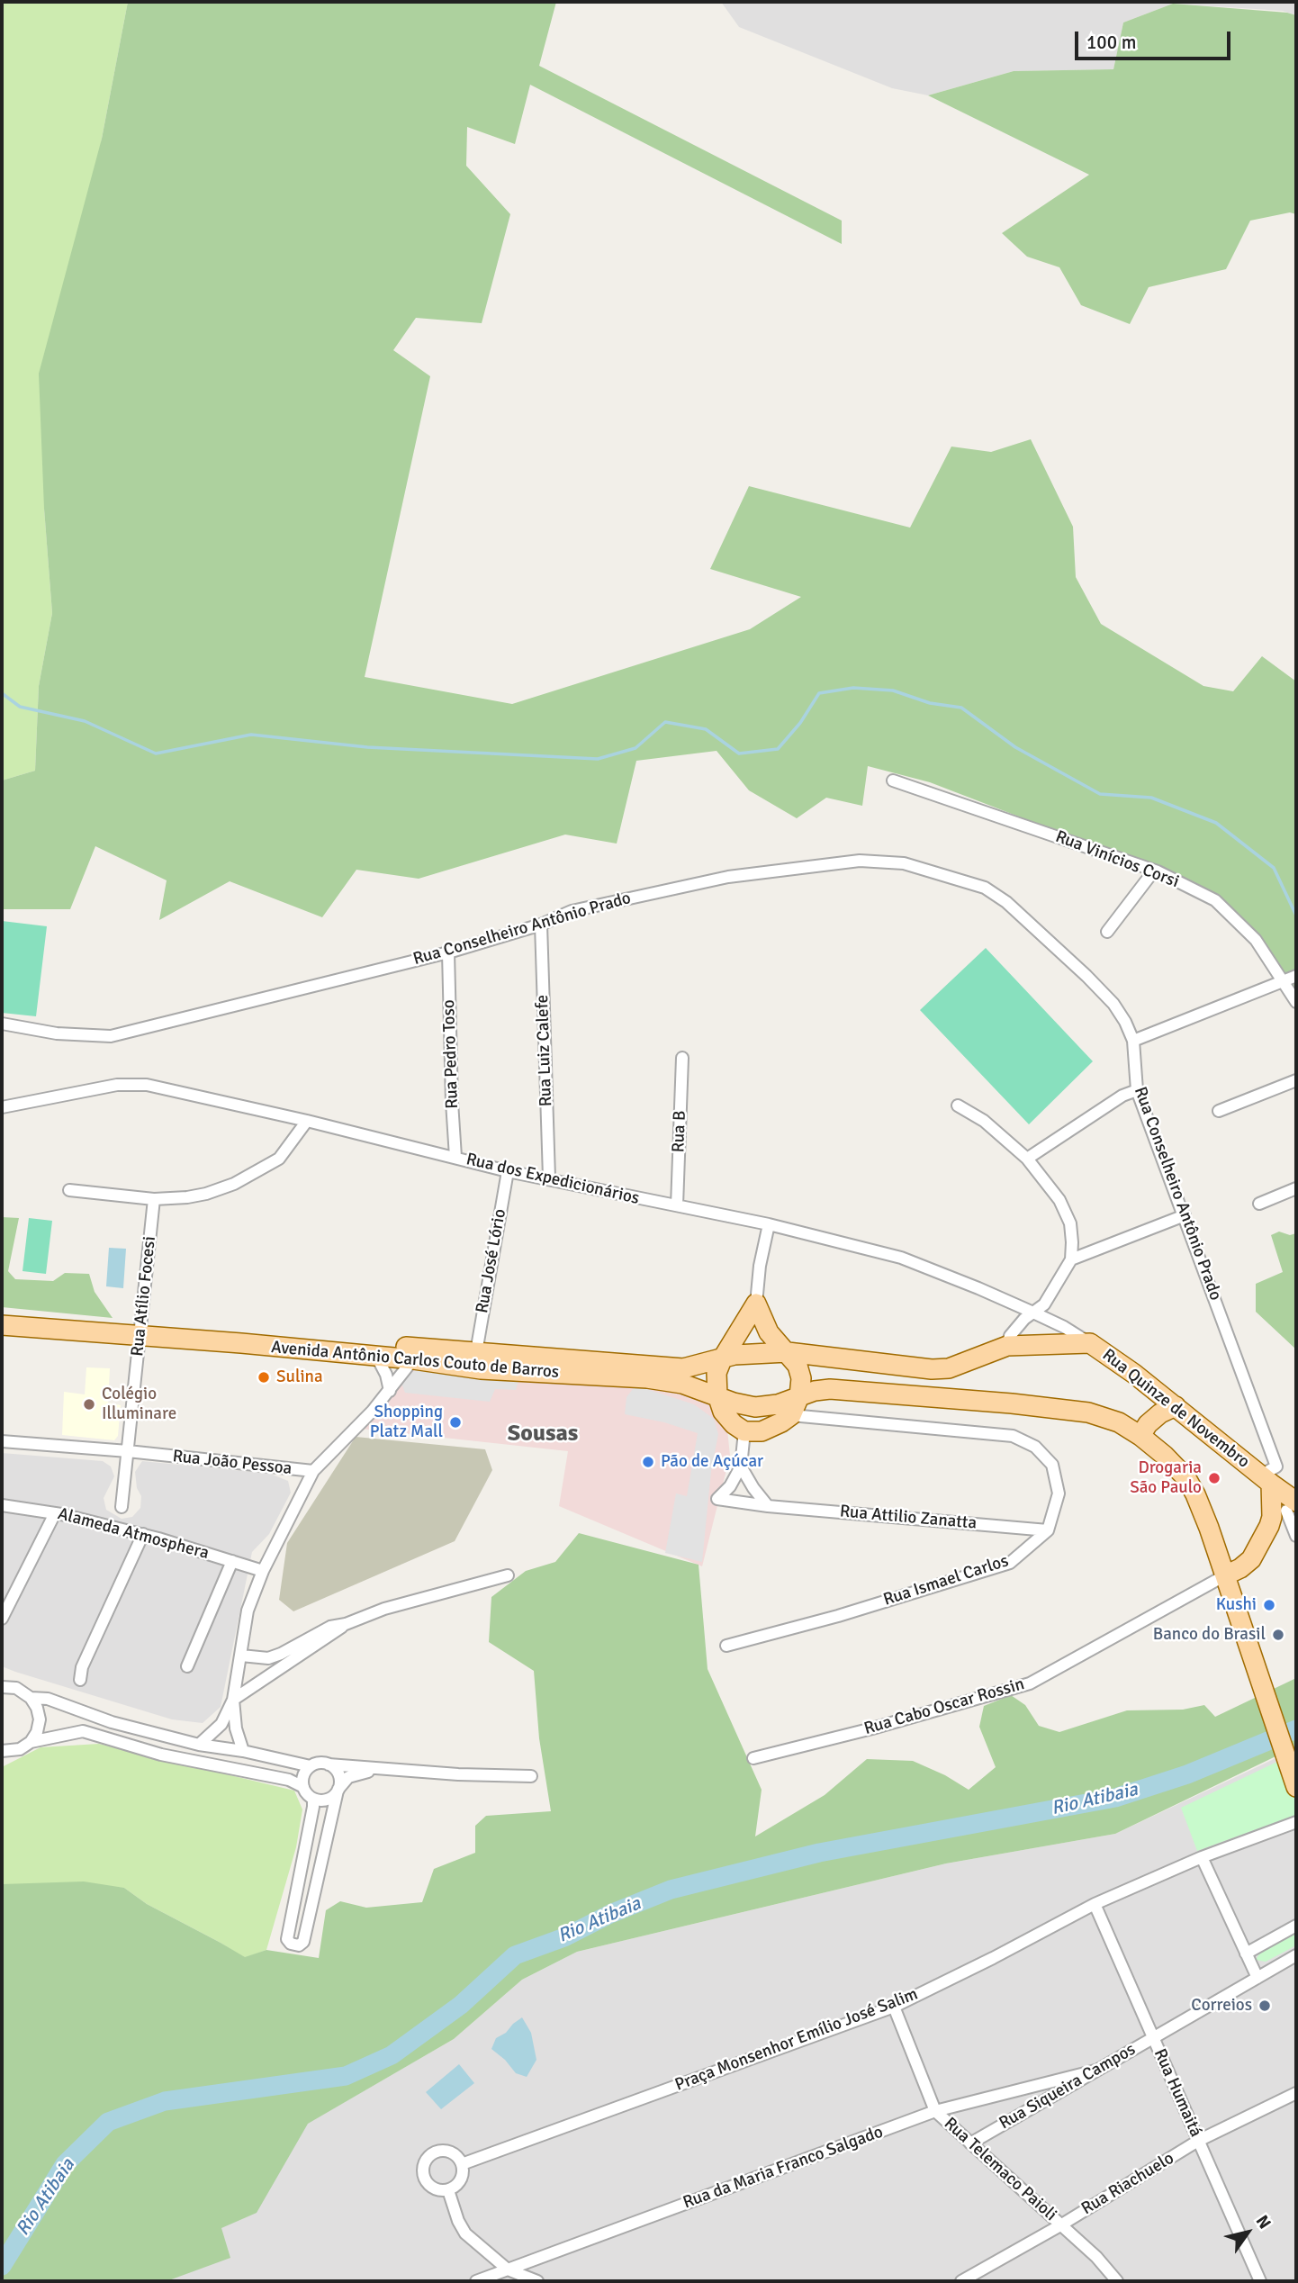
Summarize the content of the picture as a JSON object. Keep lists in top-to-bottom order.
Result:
{
  "streets": {
    "main road": ["Avenida Antônio Carlos Couto de Barros", "Rua Quinze de Novembro"],
    "street": [
      "Rua Vinícios Corsi",
      "Rua Conselheiro Antônio Prado",
      "Rua Luiz Calefe",
      "Rua Pedro Toso",
      "Rua B",
      "Rua dos Expedicionários",
      "Rua José Lório",
      "Rua Atílio Focesi",
      "Rua João Pessoa",
      "Rua Attilio Zanatta",
      "Alameda Atmosphera",
      "Rua Ismael Carlos",
      "Rua Cabo Oscar Rossin",
      "Praça Monsenhor Emílio José Salim",
      "Rua Siqueira Campos",
      "Rua Humaitá",
      "Rua da Maria Franco Salgado",
      "Rua Telemaco Paioli",
      "Rua Riachuelo"
    ]
  },
  "crossings": [
    ["Rua Conselheiro Antônio Prado", "Rua Luiz Calefe"],
    ["Rua Conselheiro Antônio Prado", "Rua Pedro Toso"],
    ["Rua Conselheiro Antônio Prado", "Rua Quinze de Novembro"],
    ["Rua Luiz Calefe", "Rua dos Expedicionários"],
    ["Rua Pedro Toso", "Rua dos Expedicionários"],
    ["Rua B", "Rua dos Expedicionários"],
    ["Rua dos Expedicionários", "Rua José Lório"],
    ["Rua dos Expedicionários", "Rua Quinze de Novembro"],
    ["Rua José Lório", "Avenida Antônio Carlos Couto de Barros"],
    ["Rua Atílio Focesi", "Avenida Antônio Carlos Couto de Barros"],
    ["Rua Atílio Focesi", "Rua João Pessoa"],
    ["Avenida Antônio Carlos Couto de Barros", "Rua Quinze de Novembro"],
    ["Avenida Antônio Carlos Couto de Barros", "Rua João Pessoa"],
    ["Avenida Antônio Carlos Couto de Barros", "Rua Cabo Oscar Rossin"],
    ["Rua Attilio Zanatta", "Rua Ismael Carlos"],
    ["Praça Monsenhor Emílio José Salim", "Rua Humaitá"],
    ["Praça Monsenhor Emílio José Salim", "Rua Telemaco Paioli"],
    ["Rua Siqueira Campos", "Rua Humaitá"],
    ["Rua Siqueira Campos", "Rua da Maria Franco Salgado"],
    ["Rua Siqueira Campos", "Rua Telemaco Paioli"],
    ["Rua Humaitá", "Rua Riachuelo"],
    ["Rua da Maria Franco Salgado", "Rua Telemaco Paioli"],
    ["Rua Telemaco Paioli", "Rua Riachuelo"]
  ],
  "districts": ["Sousas"],
  "water": ["Rio Atibaia"],
  "places": [
    "Sulina",
    "Colégio Illuminare",
    "Shopping Platz Mall",
    "Pão de Açúcar",
    "Drogaria São Paulo",
    "Kushi",
    "Banco do Brasil",
    "Correios"
  ],
  "scale_bar": "100 m",
  "north": "top right"
}
